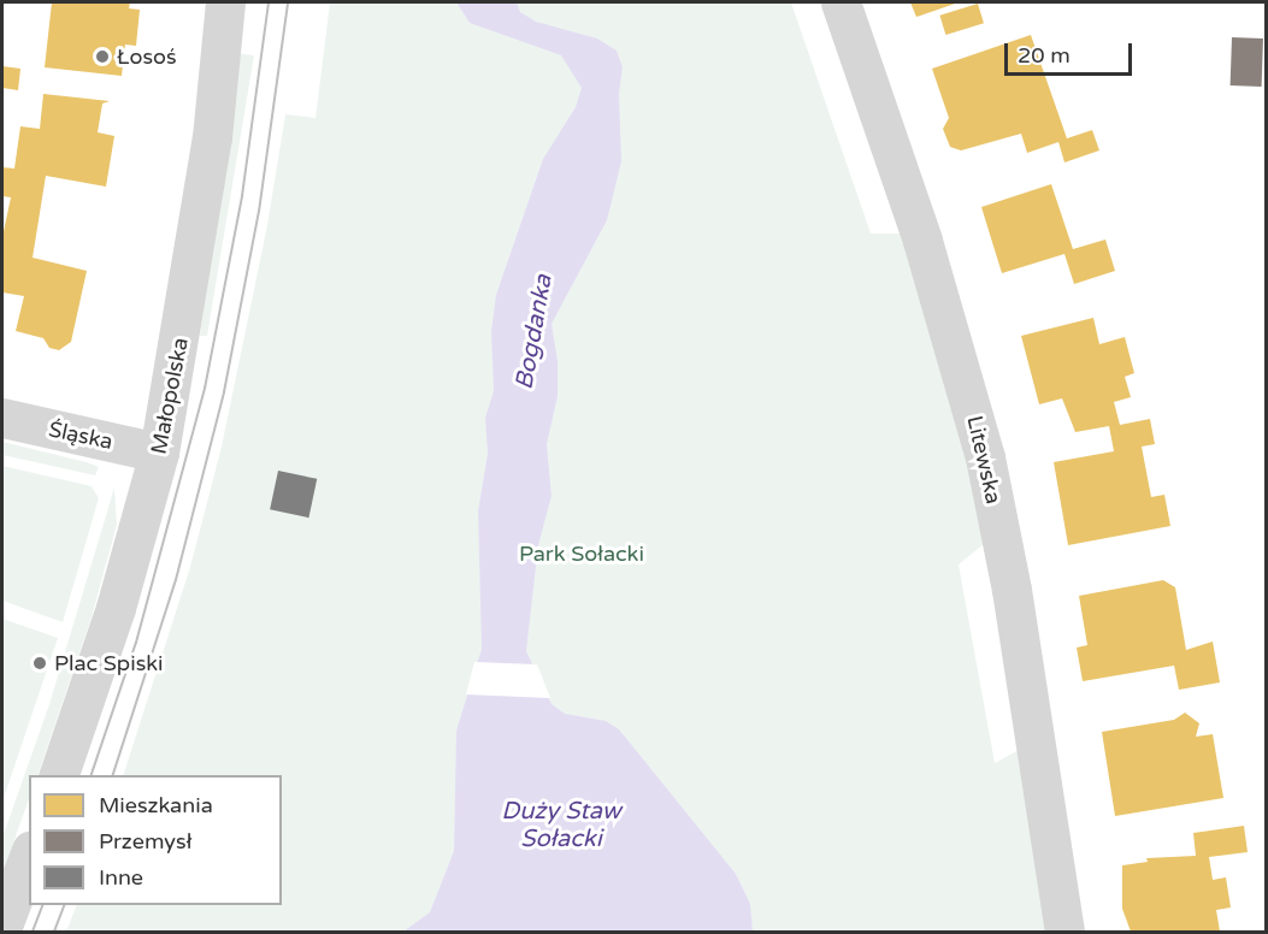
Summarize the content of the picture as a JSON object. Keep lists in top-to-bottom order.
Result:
{
  "streets": {
    "street": ["Małopolska", "Śląska", "Litewska"]
  },
  "crossings": [
    ["Małopolska", "Śląska"]
  ],
  "water": ["Bogdanka", "Duży Staw Sołacki"],
  "parks": ["Park Sołacki"],
  "places": ["Łosoś", "Plac Spiski"],
  "legend": ["Mieszkania", "Przemysł", "Inne"],
  "scale_bar": "20 m"
}
